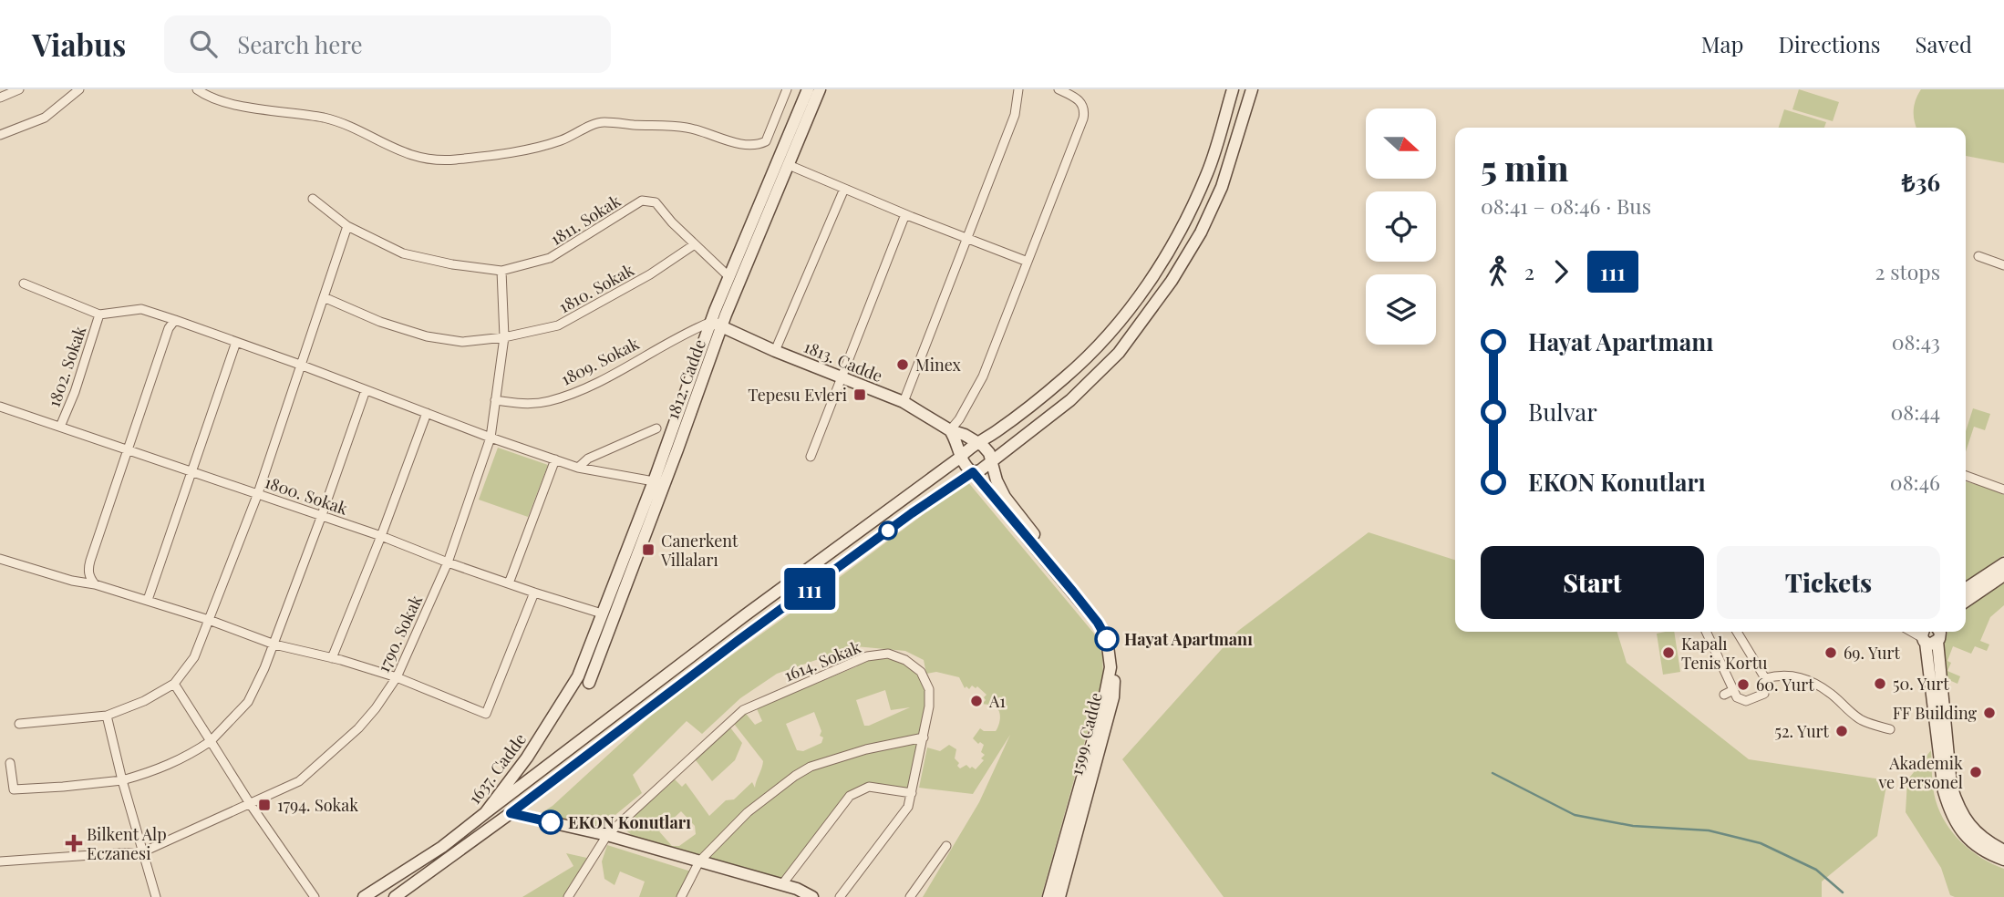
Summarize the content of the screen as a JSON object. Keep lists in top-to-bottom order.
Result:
{
  "streets": {
    "street": [
      "1811. Sokak",
      "1810. Sokak",
      "1809. Sokak",
      "1813. Cadde",
      "1802. Sokak",
      "1812. Cadde",
      "1800. Sokak",
      "1790. Sokak",
      "1614. Sokak",
      "1599. Cadde",
      "1637. Cadde"
    ]
  },
  "crossings": [
    ["1811. Sokak", "1810. Sokak"],
    ["1811. Sokak", "1812. Cadde"],
    ["1811. Sokak", "1790. Sokak"],
    ["1810. Sokak", "1790. Sokak"],
    ["1809. Sokak", "1813. Cadde"],
    ["1809. Sokak", "1812. Cadde"],
    ["1809. Sokak", "1790. Sokak"],
    ["1813. Cadde", "1812. Cadde"],
    ["1813. Cadde", "1599. Cadde"],
    ["1813. Cadde", "1637. Cadde"],
    ["1802. Sokak", "1800. Sokak"],
    ["1812. Cadde", "1800. Sokak"],
    ["1812. Cadde", "1637. Cadde"],
    ["1800. Sokak", "1790. Sokak"],
    ["1800. Sokak", "1637. Cadde"],
    ["1599. Cadde", "1637. Cadde"]
  ],
  "places": {
    "other": [
      "Minex",
      "Hayat Apartmanı",
      "Kapalı Tenis Kortu",
      "69. Yurt",
      "50. Yurt",
      "60. Yurt",
      "A1",
      "FF Building",
      "52. Yurt",
      "Akademik ve Personel",
      "EKON Konutları"
    ],
    "transit": ["Tepesu Evleri", "Canerkent Villaları", "1794. Sokak"],
    "health": ["Bilkent Alp Eczanesi"]
  },
  "lines": ["bus line 111"],
  "north": "right",
  "page": {
    "header": "Viabus",
    "search": "Search here",
    "nav": ["Map", "Directions", "Saved"],
    "on_map": "111",
    "heading": ["5 min", "08:41 – 08:46 · Bus", "₺36"],
    "legs": ["2", "111", "2 stops"],
    "list": [
      {
        "name": "Hayat Apartmanı",
        "value": "08:43"
      },
      {
        "name": "Bulvar",
        "value": "08:44"
      },
      {
        "name": "EKON Konutları",
        "value": "08:46"
      }
    ],
    "buttons": ["Start", "Tickets"]
  }
}
